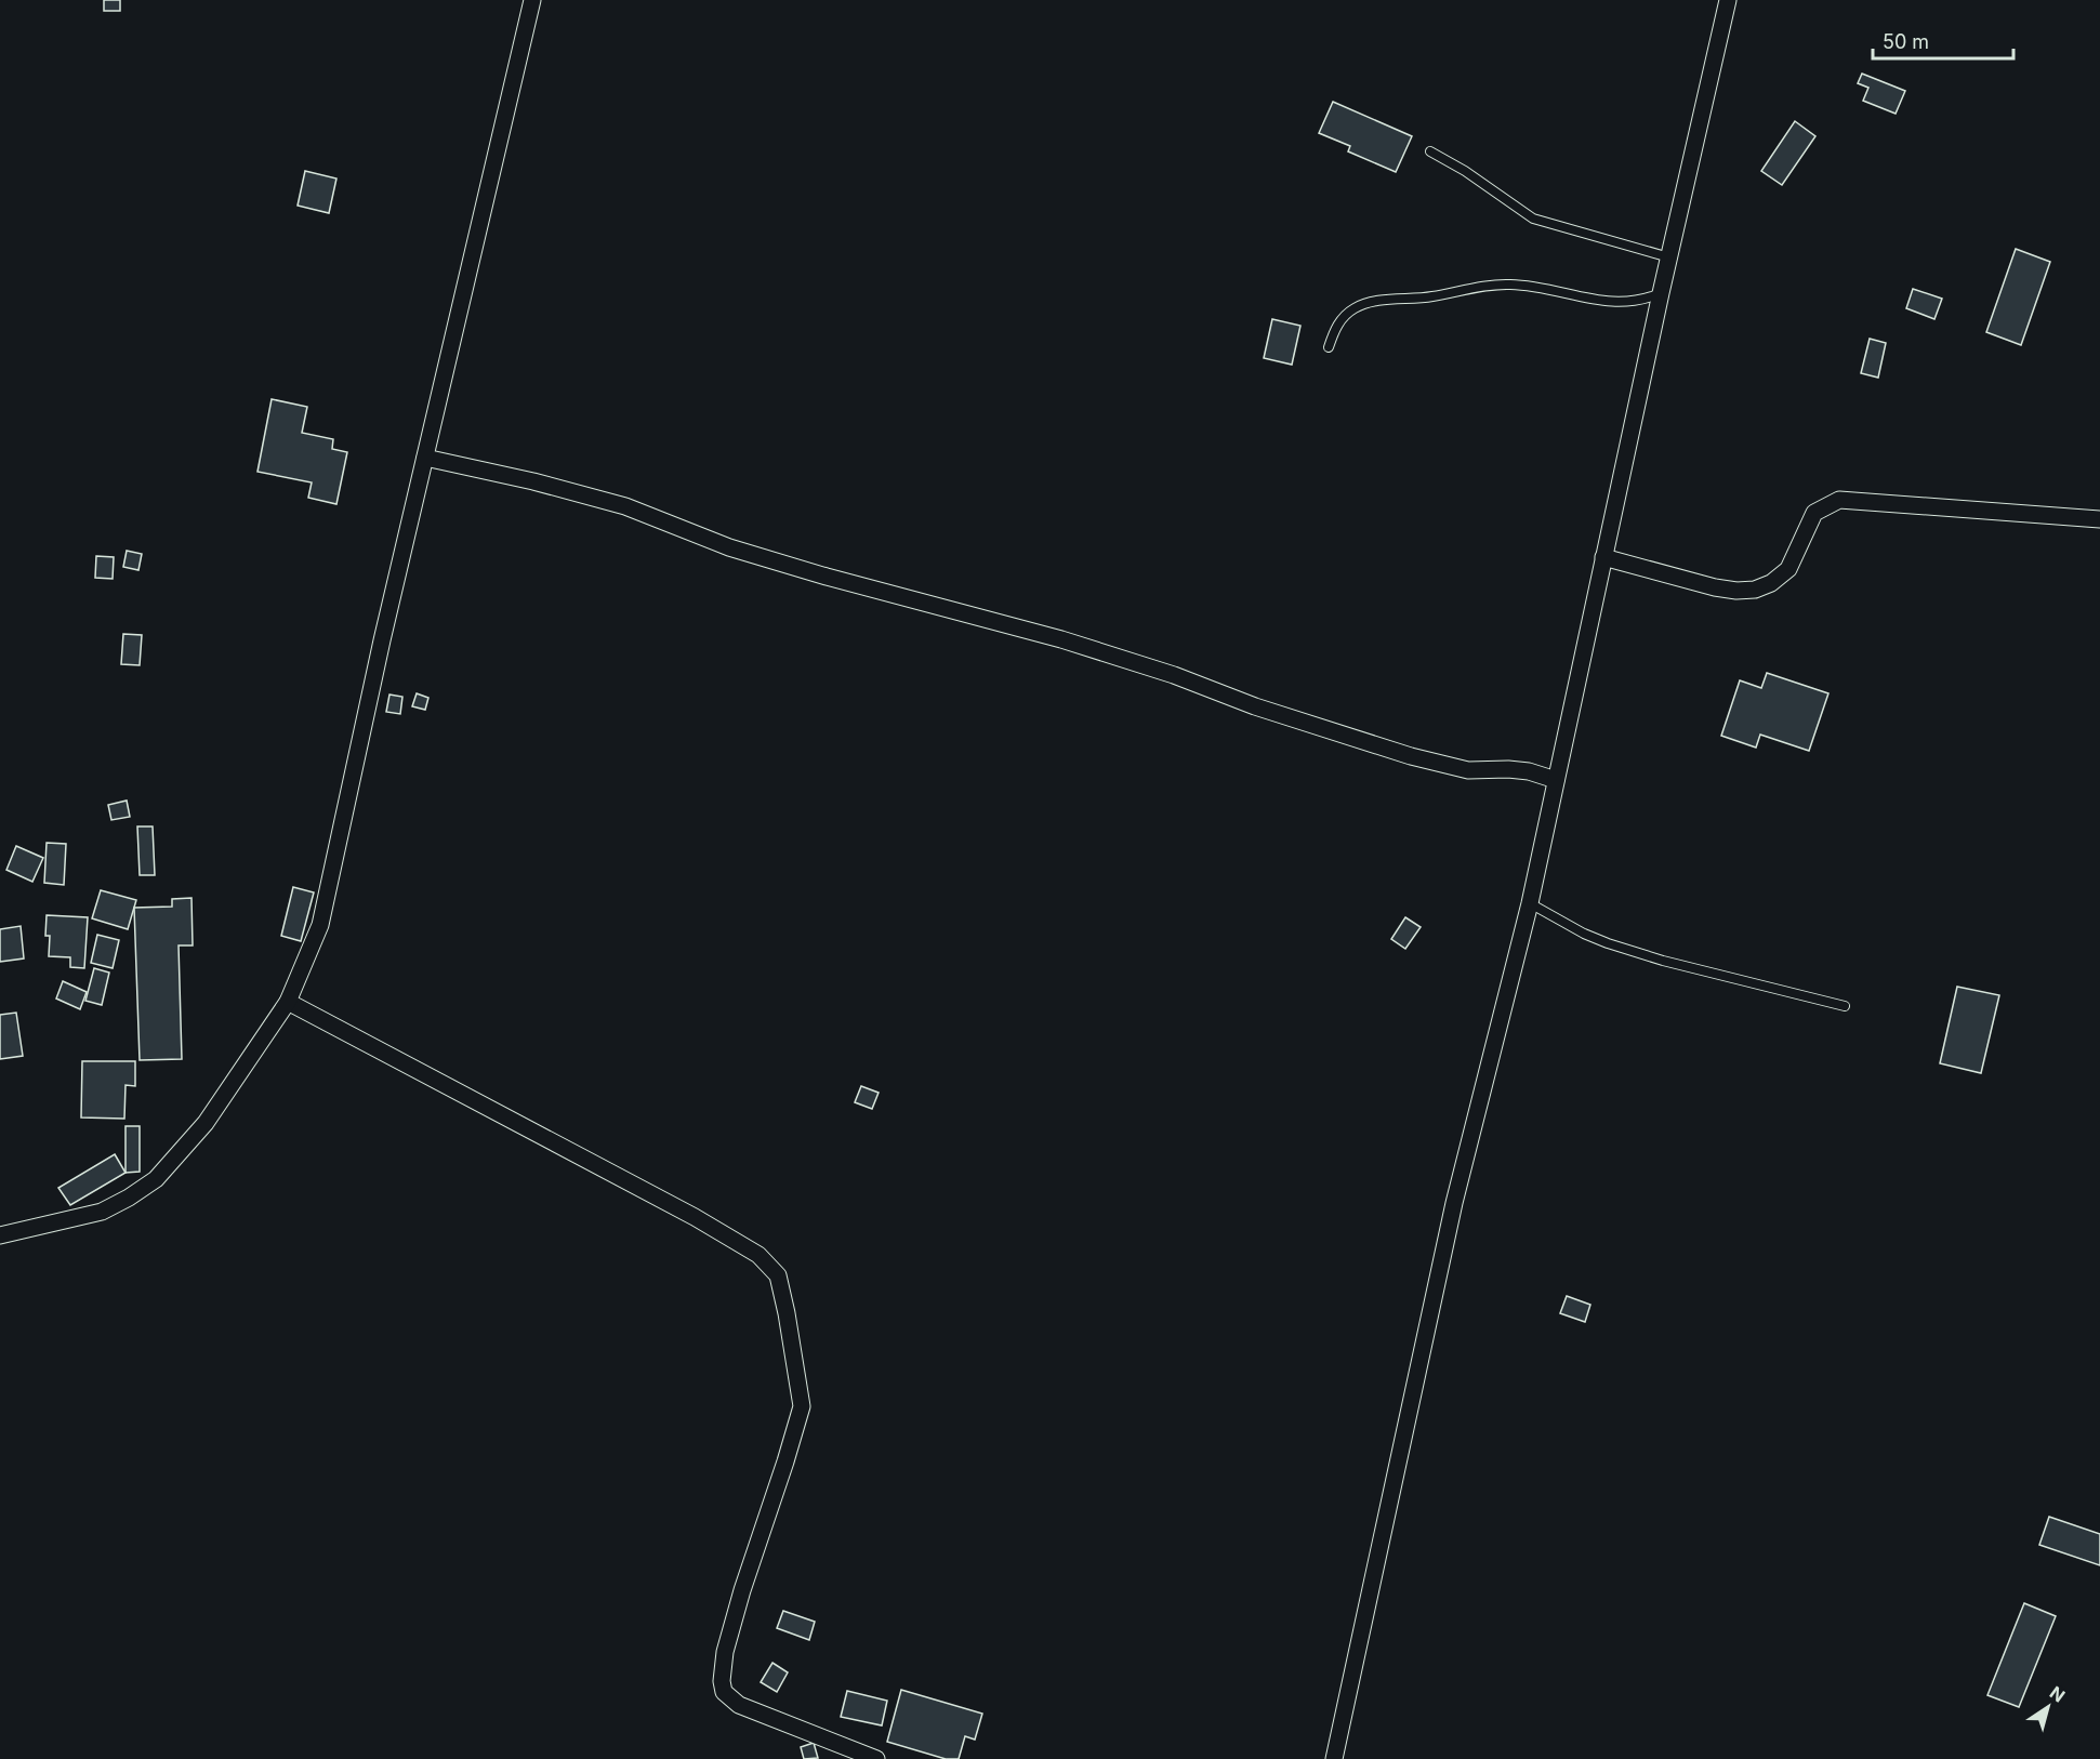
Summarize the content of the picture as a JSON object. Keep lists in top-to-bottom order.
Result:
{
  "scale_bar": "50 m",
  "north": "top right"
}
